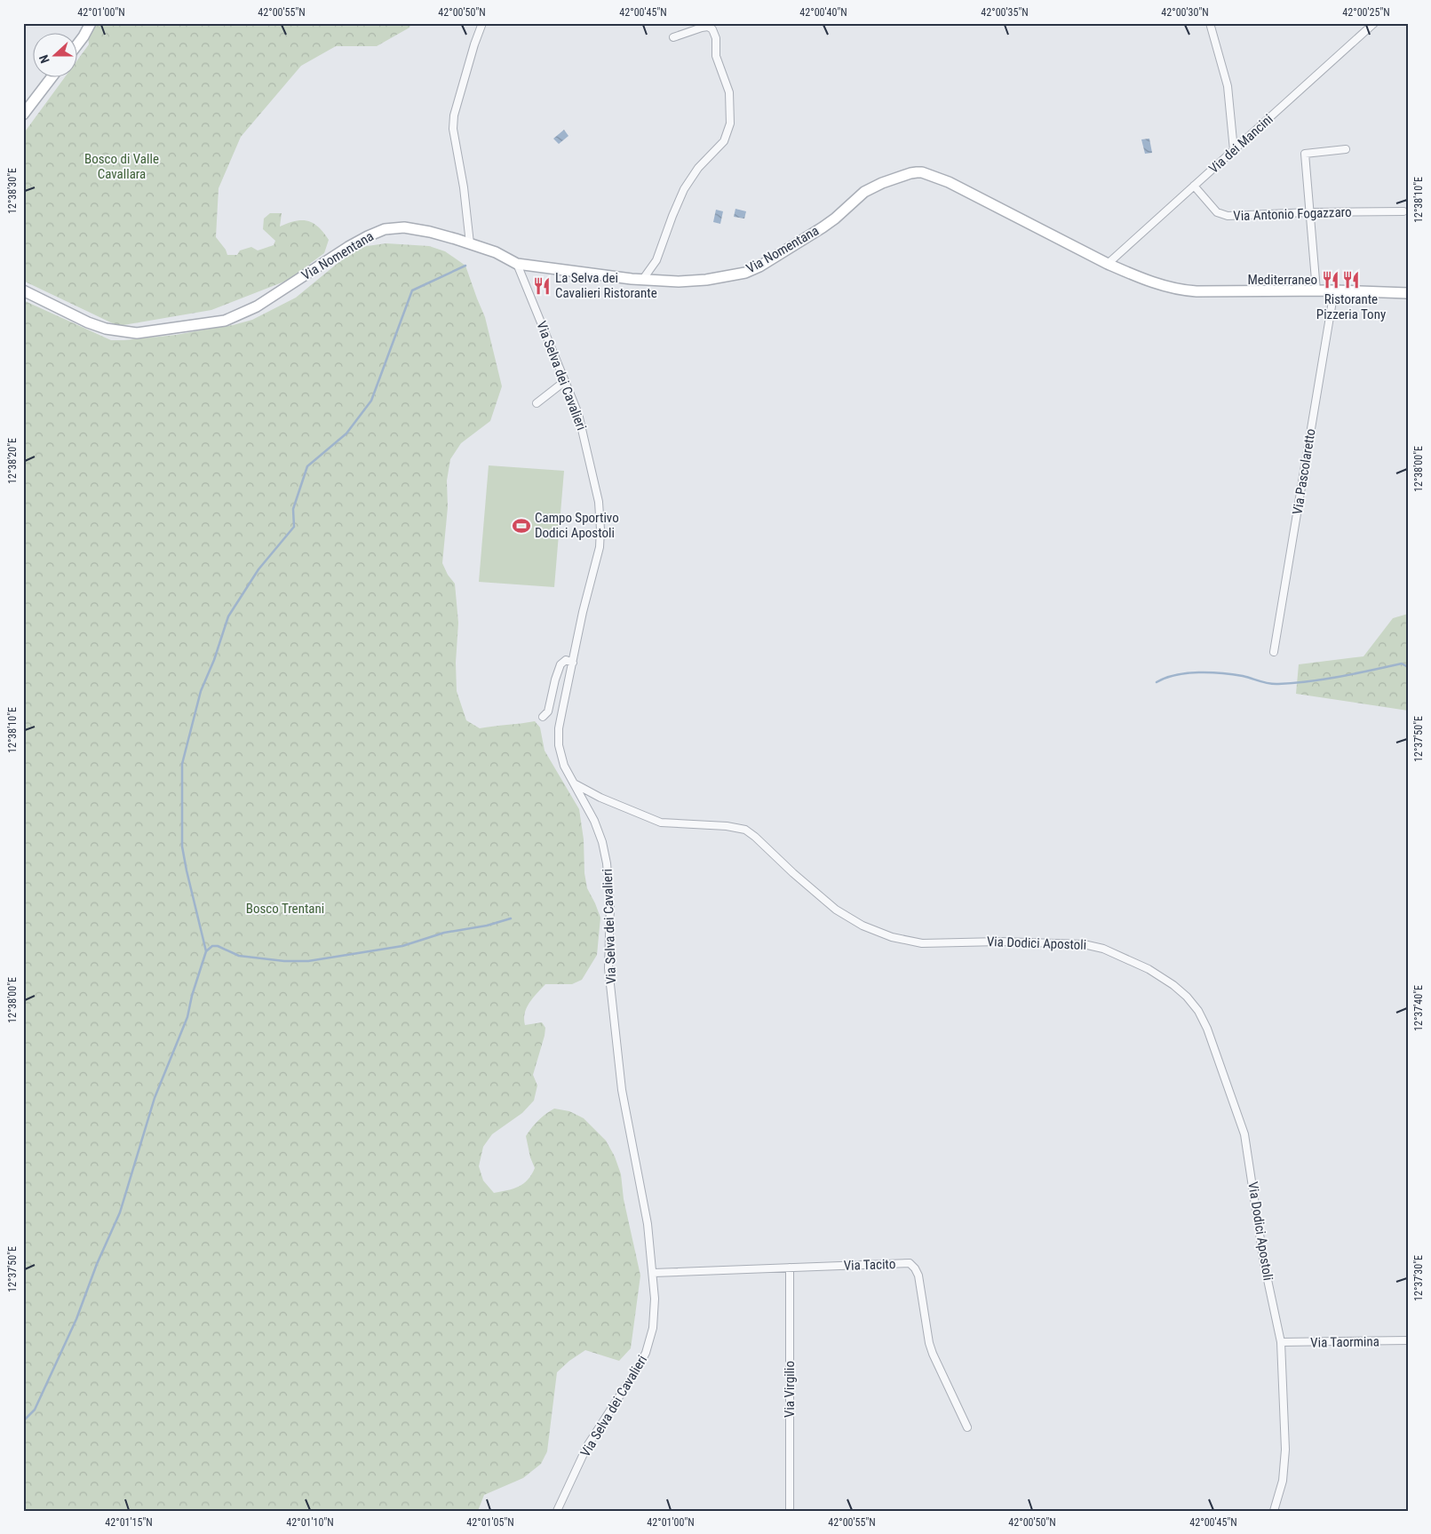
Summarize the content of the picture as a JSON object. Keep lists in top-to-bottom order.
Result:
{
  "streets": {
    "main road": ["Via Nomentana"],
    "street": [
      "Via dei Mancini",
      "Via Antonio Fogazzaro",
      "Via Selva dei Cavalieri",
      "Via Pascolaretto",
      "Via Dodici Apostoli",
      "Via Tacito",
      "Via Taormina",
      "Via Virgilio"
    ]
  },
  "crossings": [
    ["Via dei Mancini", "Via Antonio Fogazzaro"],
    ["Via dei Mancini", "Via Nomentana"],
    ["Via Nomentana", "Via Selva dei Cavalieri"],
    ["Via Nomentana", "Via Pascolaretto"],
    ["Via Selva dei Cavalieri", "Via Dodici Apostoli"],
    ["Via Selva dei Cavalieri", "Via Tacito"],
    ["Via Dodici Apostoli", "Via Taormina"],
    ["Via Tacito", "Via Virgilio"]
  ],
  "parks": ["Bosco di Valle Cavallara", "Bosco Trentani"],
  "places": {
    "restaurant": ["Mediterraneo", "Ristorante Pizzeria Tony", "La Selva dei Cavalieri Ristorante"],
    "sports": ["Campo Sportivo Dodici Apostoli"]
  },
  "north": "left",
  "coordinates": [
    "42°01'00\"N",
    "42°00'55\"N",
    "42°00'50\"N",
    "42°00'45\"N",
    "42°00'40\"N",
    "42°00'35\"N",
    "42°00'30\"N",
    "42°00'25\"N",
    "12°38'30\"E",
    "12°38'10\"E",
    "12°38'20\"E",
    "12°38'00\"E",
    "12°37'50\"E",
    "12°37'40\"E",
    "12°37'30\"E",
    "42°01'15\"N",
    "42°01'10\"N",
    "42°01'05\"N"
  ]
}
